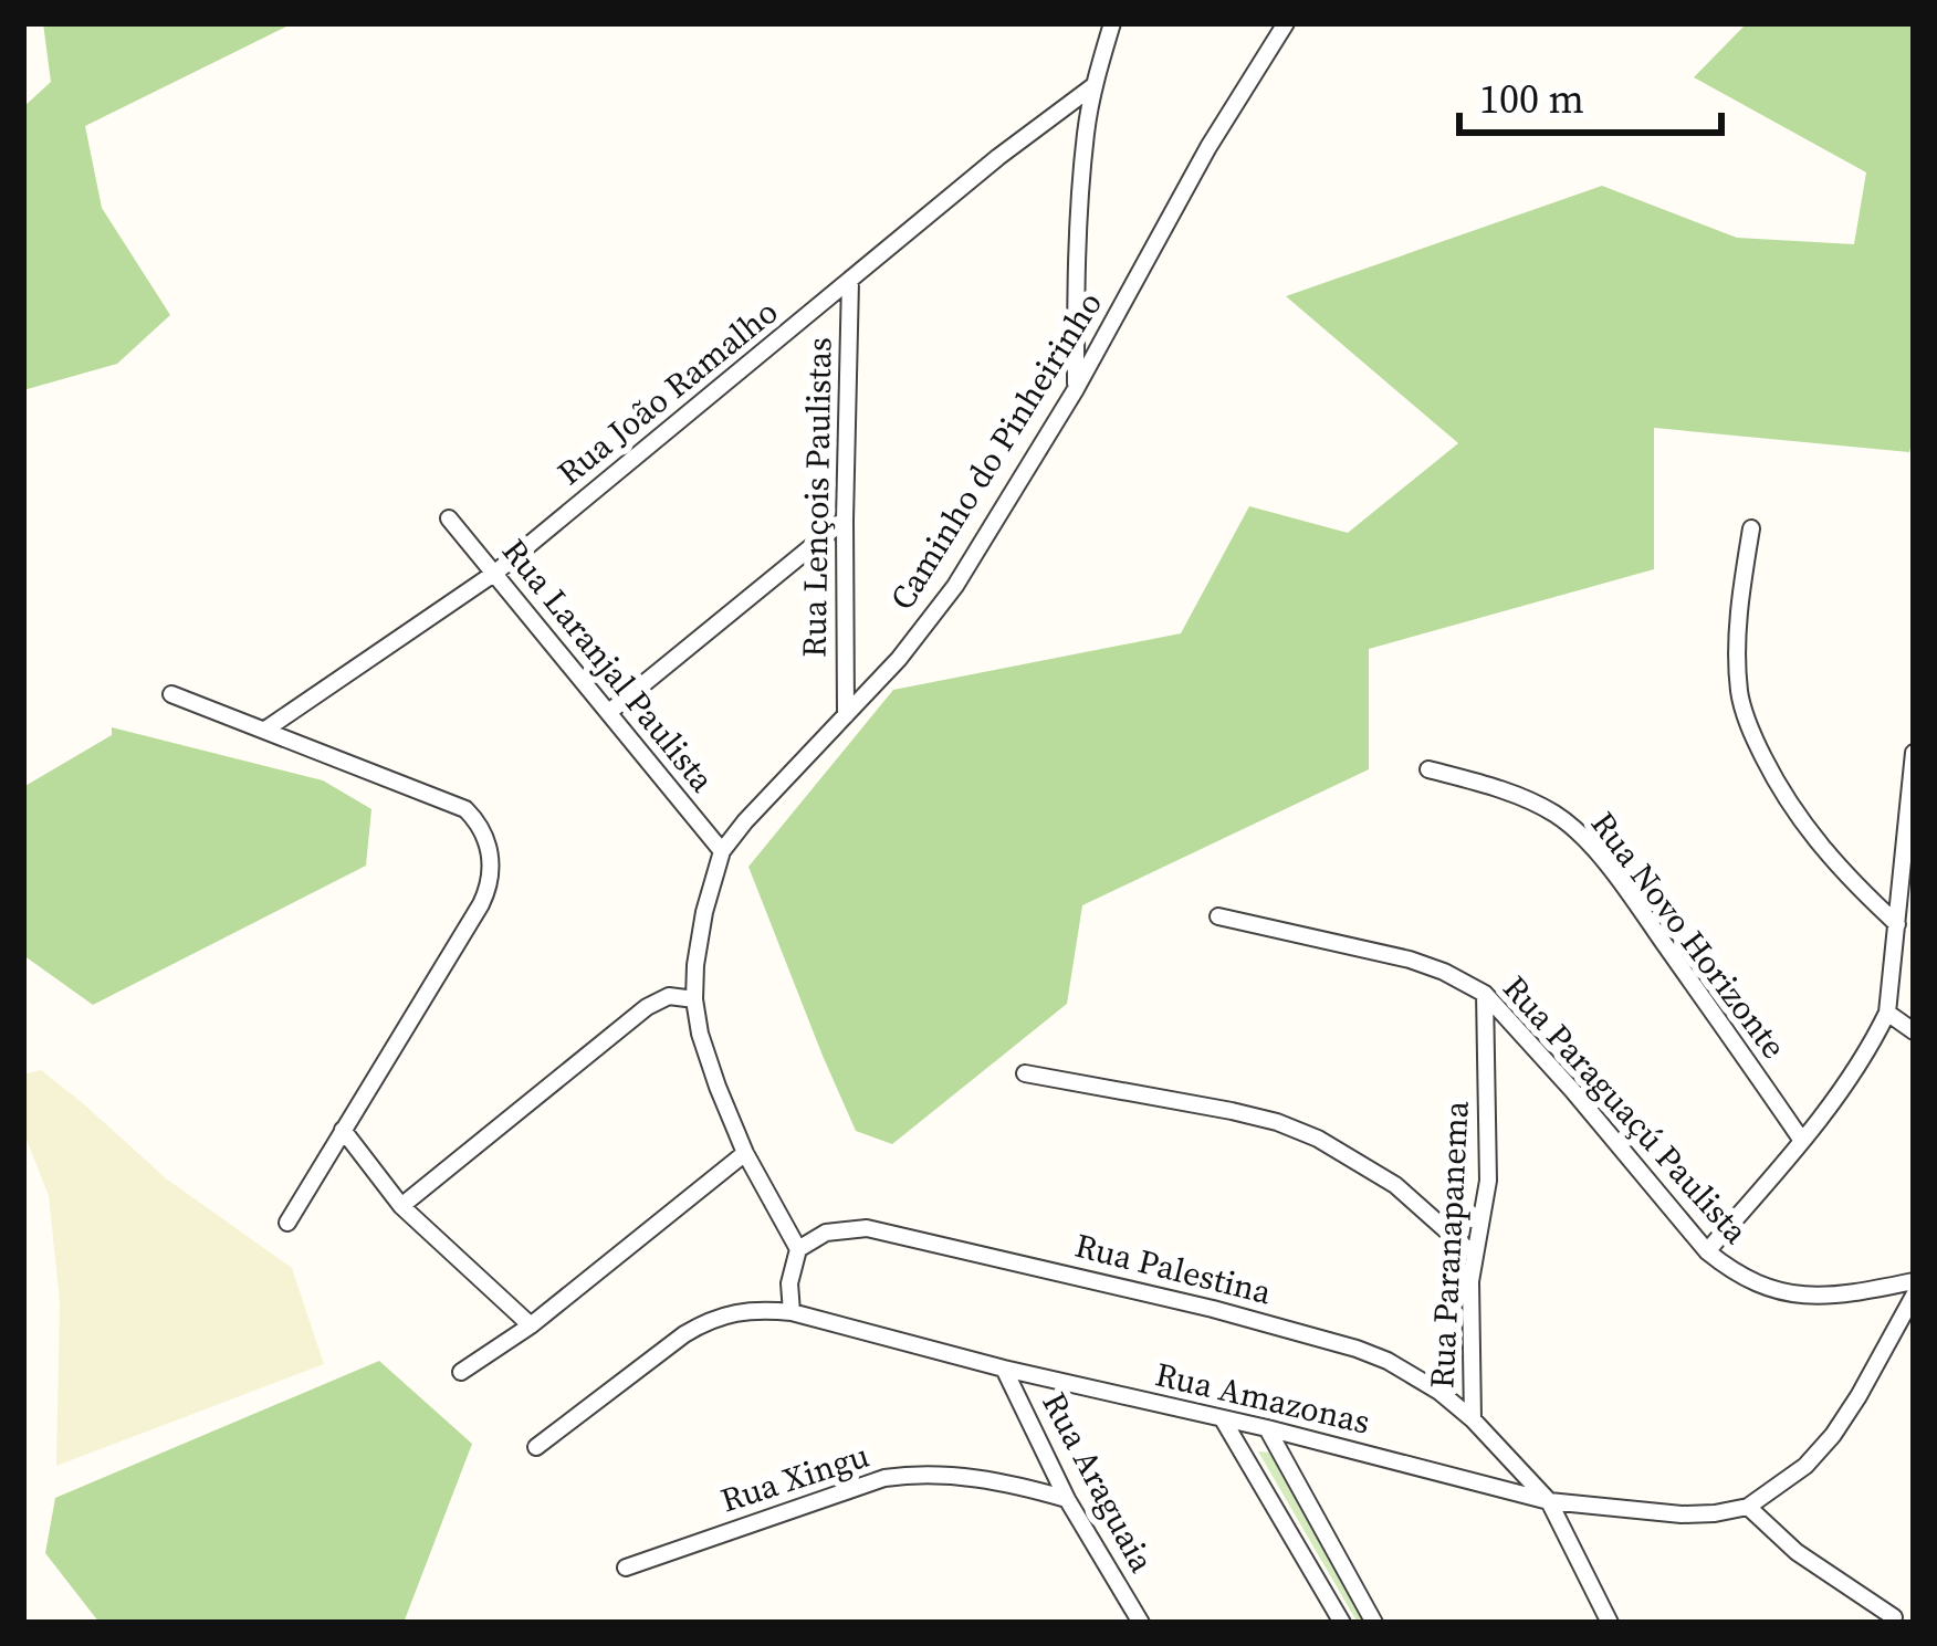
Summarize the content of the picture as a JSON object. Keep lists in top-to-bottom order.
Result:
{
  "streets": {
    "street": [
      "Rua João Ramalho",
      "Caminho do Pinheirinho",
      "Rua Lençois Paulistas",
      "Rua Laranjal Paulista",
      "Rua Novo Horizonte",
      "Rua Paraguaçú Paulista",
      "Rua Paranapanema",
      "Rua Palestina",
      "Rua Amazonas",
      "Rua Xingu",
      "Rua Araguaia"
    ]
  },
  "crossings": [
    ["Rua João Ramalho", "Rua Lençois Paulistas"],
    ["Rua João Ramalho", "Rua Laranjal Paulista"],
    ["Caminho do Pinheirinho", "Rua Lençois Paulistas"],
    ["Caminho do Pinheirinho", "Rua Laranjal Paulista"],
    ["Caminho do Pinheirinho", "Rua Palestina"],
    ["Rua Paraguaçú Paulista", "Rua Paranapanema"],
    ["Rua Paranapanema", "Rua Palestina"],
    ["Rua Palestina", "Rua Amazonas"],
    ["Rua Amazonas", "Rua Araguaia"],
    ["Rua Xingu", "Rua Araguaia"]
  ],
  "scale_bar": "100 m"
}
